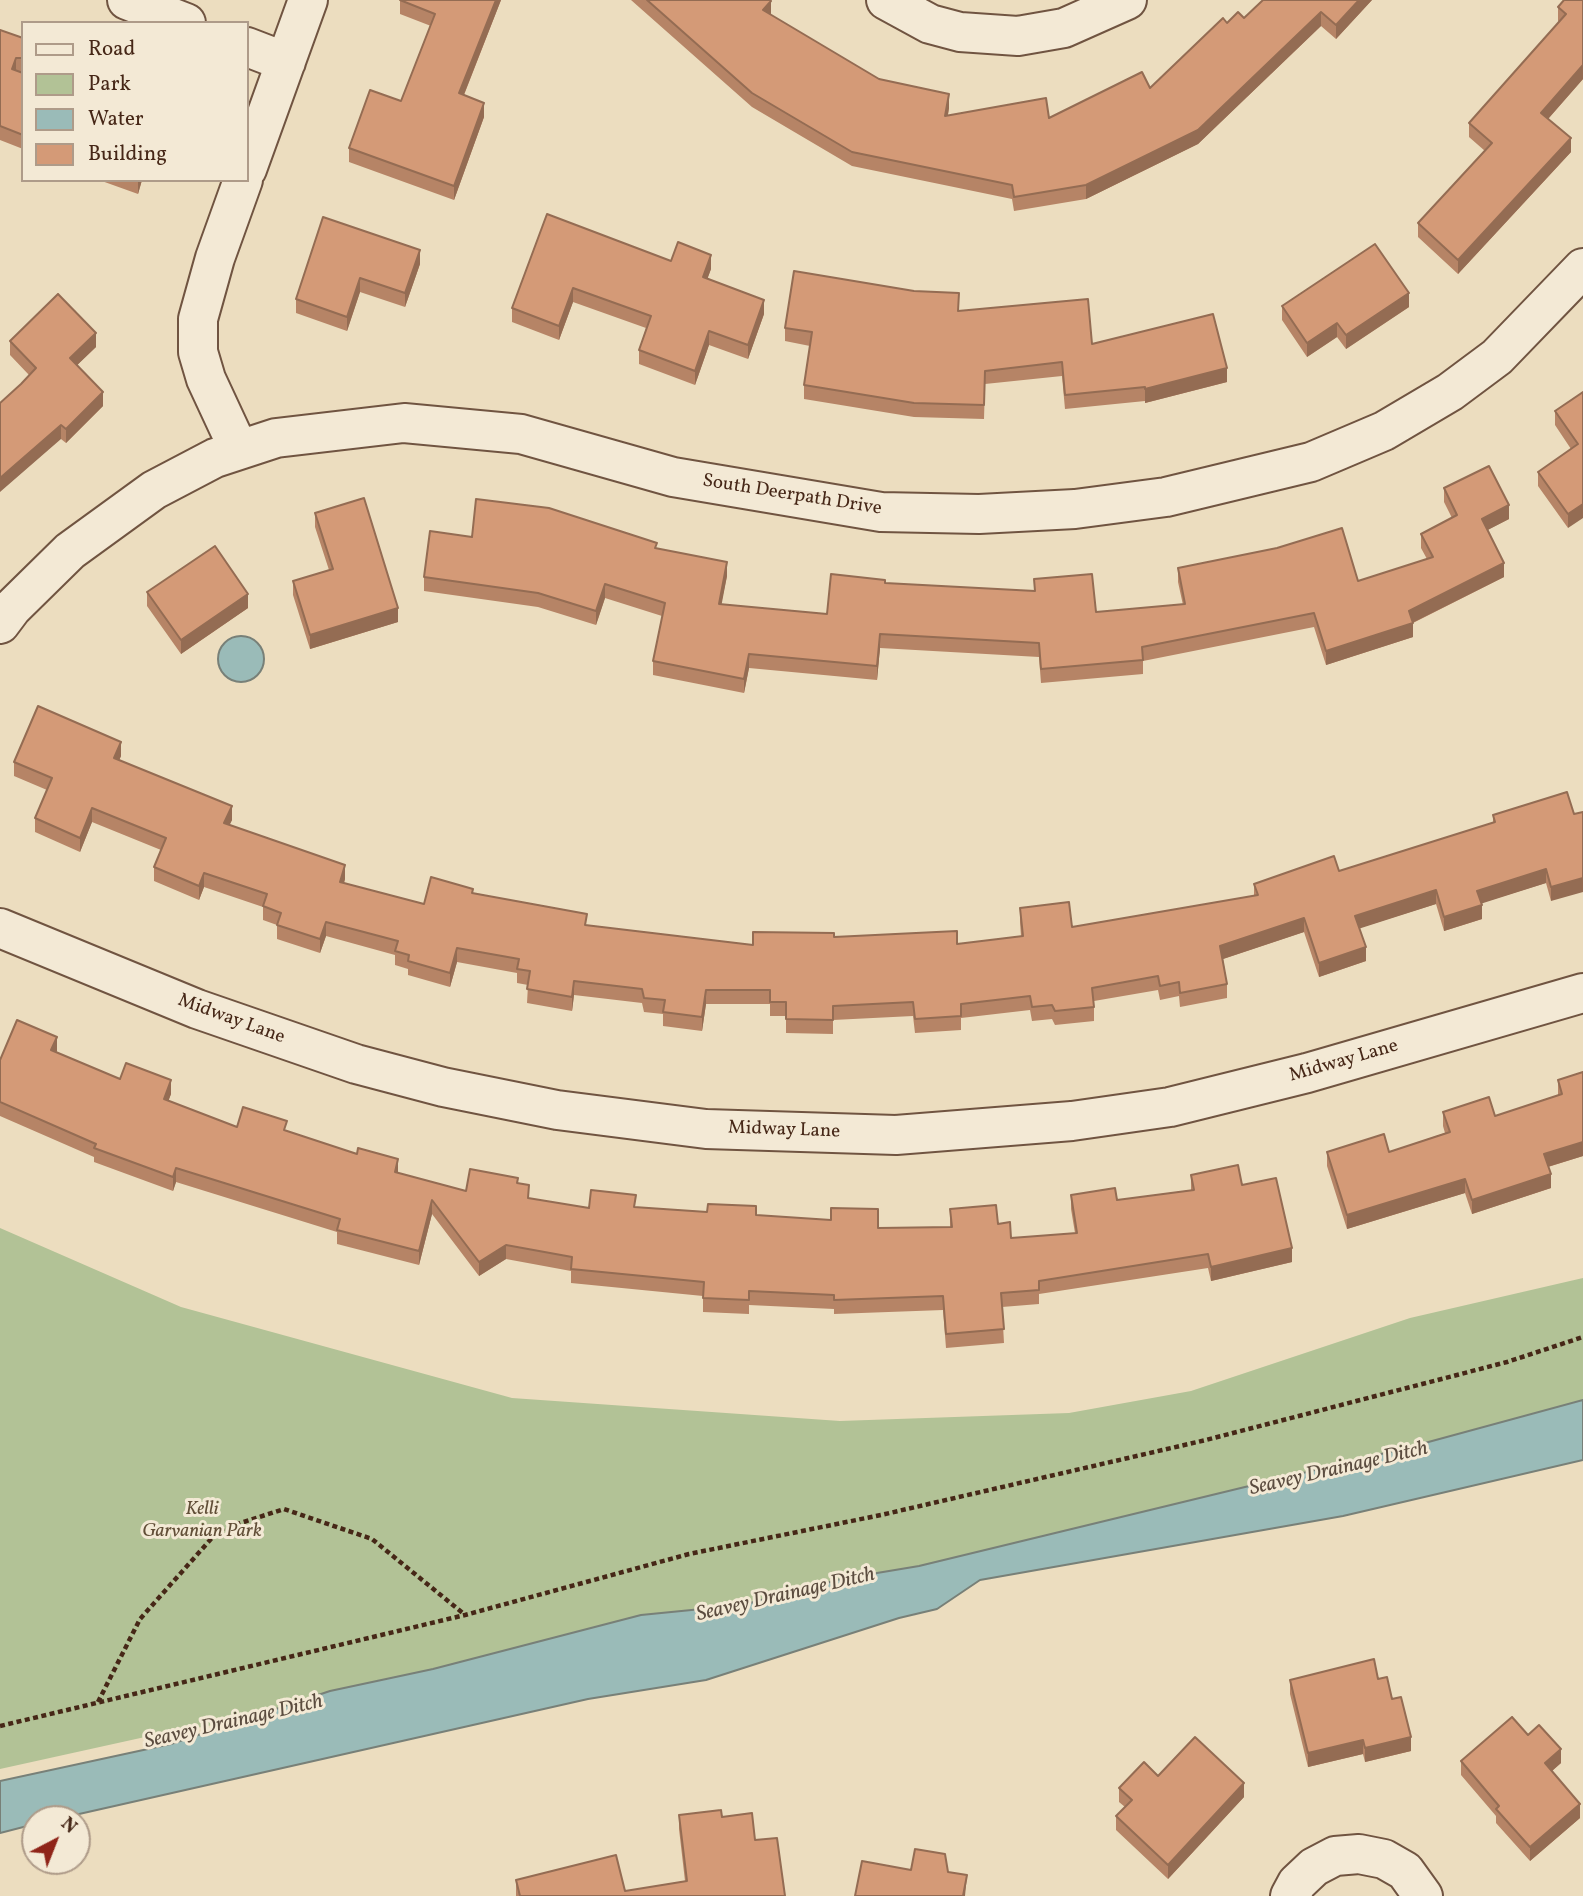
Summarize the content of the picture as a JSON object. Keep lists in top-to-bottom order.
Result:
{
  "streets": {
    "street": ["South Deerpath Drive", "Midway Lane"]
  },
  "water": ["Seavey Drainage Ditch"],
  "parks": ["Kelli Garvanian Park"],
  "legend": [
    "Road",
    "Park",
    "Water",
    "Building"
  ],
  "north": "top right"
}
